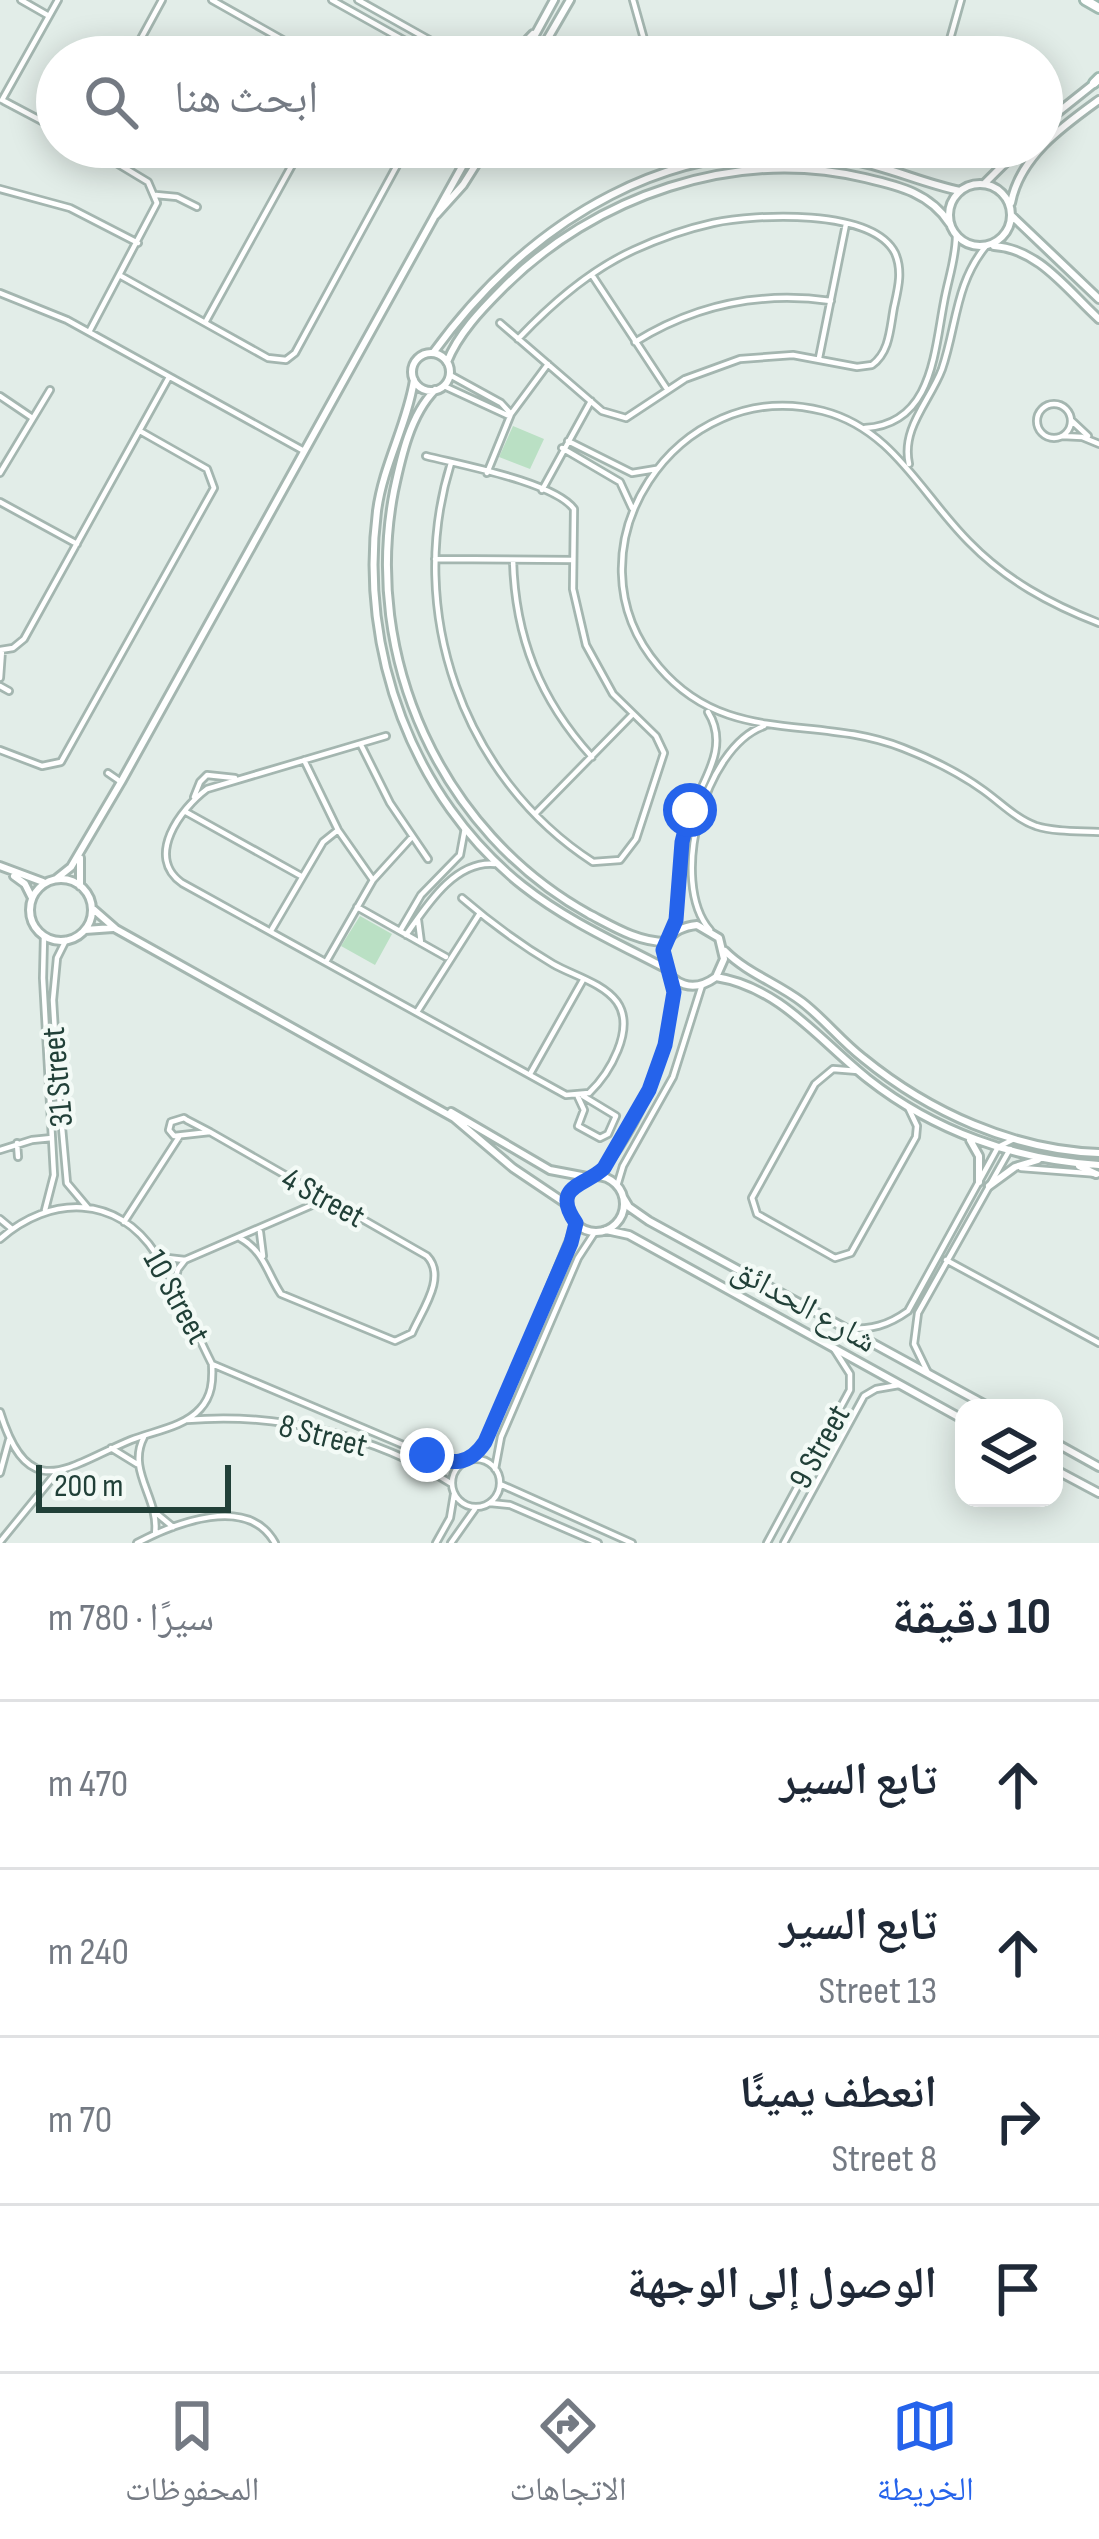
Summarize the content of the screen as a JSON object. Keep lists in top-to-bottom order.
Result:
{
  "streets": {
    "street": [
      "31 Street",
      "4 Street",
      "10 Street",
      "شارع الحدائق",
      "8 Street",
      "9 Street"
    ]
  },
  "crossings": [
    ["31 Street", "10 Street"],
    ["10 Street", "8 Street"],
    ["شارع الحدائق", "9 Street"]
  ],
  "scale_bar": "200 m",
  "page": {
    "search": "ابحث هنا",
    "scale": "200 m",
    "heading": ["10 دقيقة", "سيرًا · 780 m"],
    "list": [
      ["تابع السير", "470 m"],
      ["تابع السير", "13 Street", "240 m"],
      ["انعطف يمينًا", "8 Street", "70 m"],
      "الوصول إلى الوجهة"
    ],
    "nav": ["الخريطة", "الاتجاهات", "المحفوظات"]
  }
}
